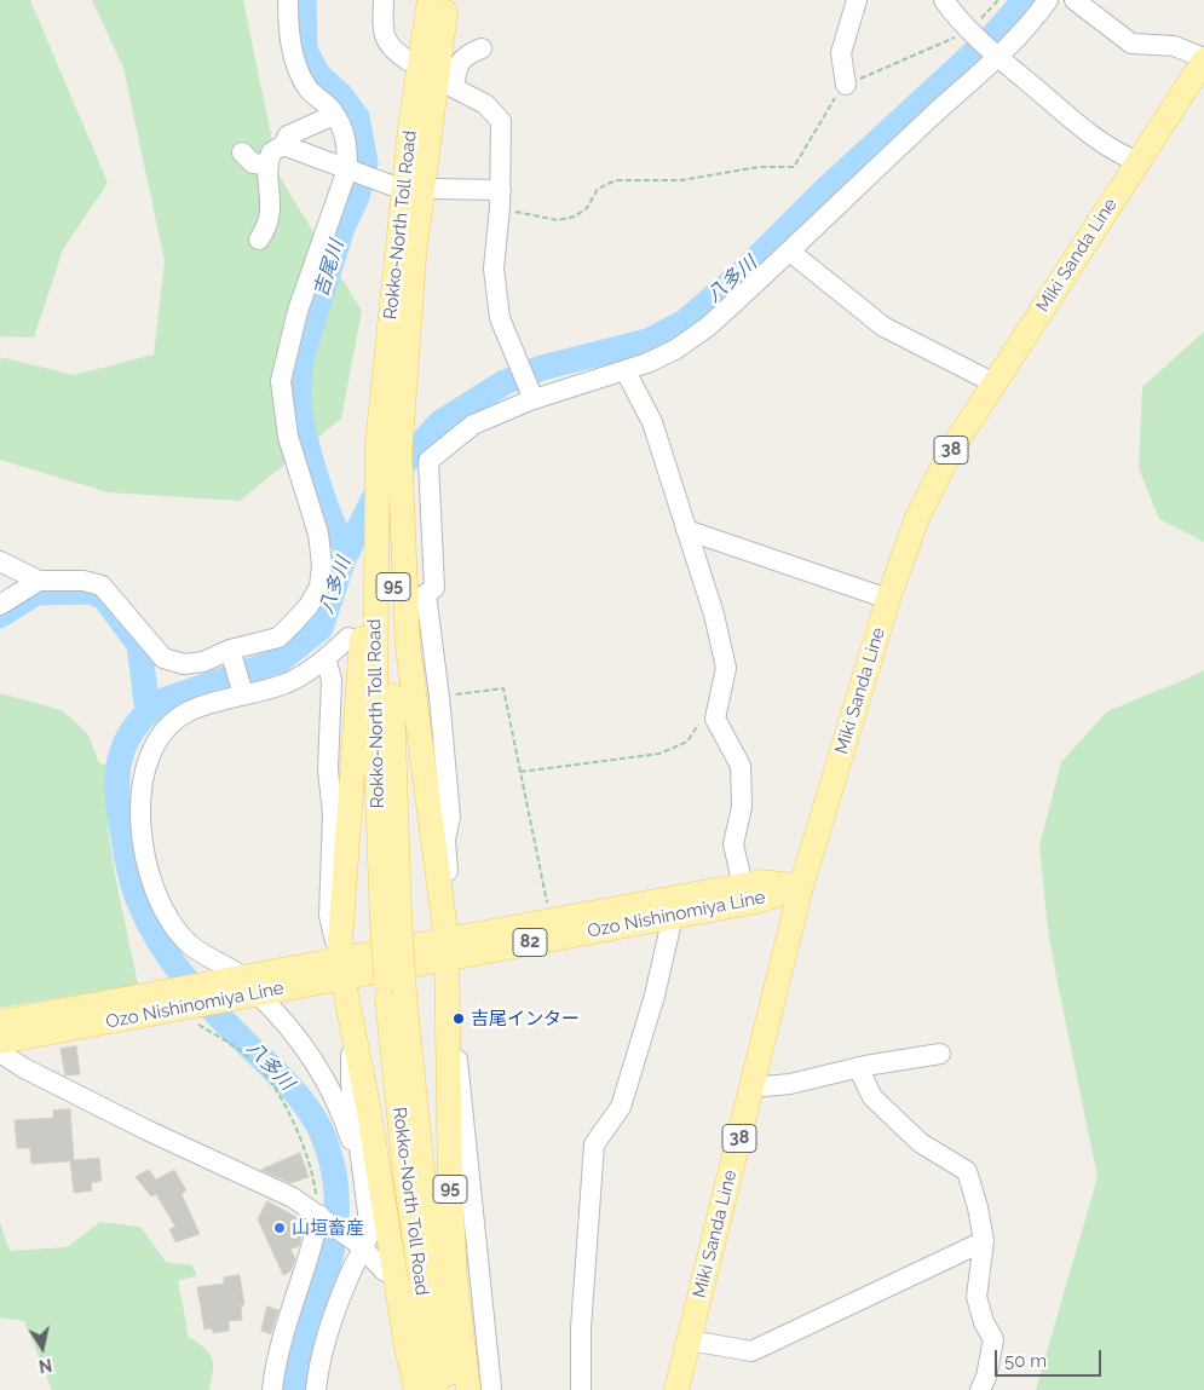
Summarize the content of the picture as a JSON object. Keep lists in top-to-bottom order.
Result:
{
  "streets": {
    "main road": [
      "Rokko-North Toll Road",
      "Miki Sanda Line",
      "38",
      "95",
      "Ozo Nishinomiya Line",
      "82"
    ]
  },
  "crossings": [
    ["Miki Sanda Line", "Ozo Nishinomiya Line"],
    ["95", "Ozo Nishinomiya Line"]
  ],
  "water": ["吉尾川", "八多川"],
  "places": ["吉尾インター", "山垣畜産"],
  "scale_bar": "50 m",
  "north": "bottom"
}
